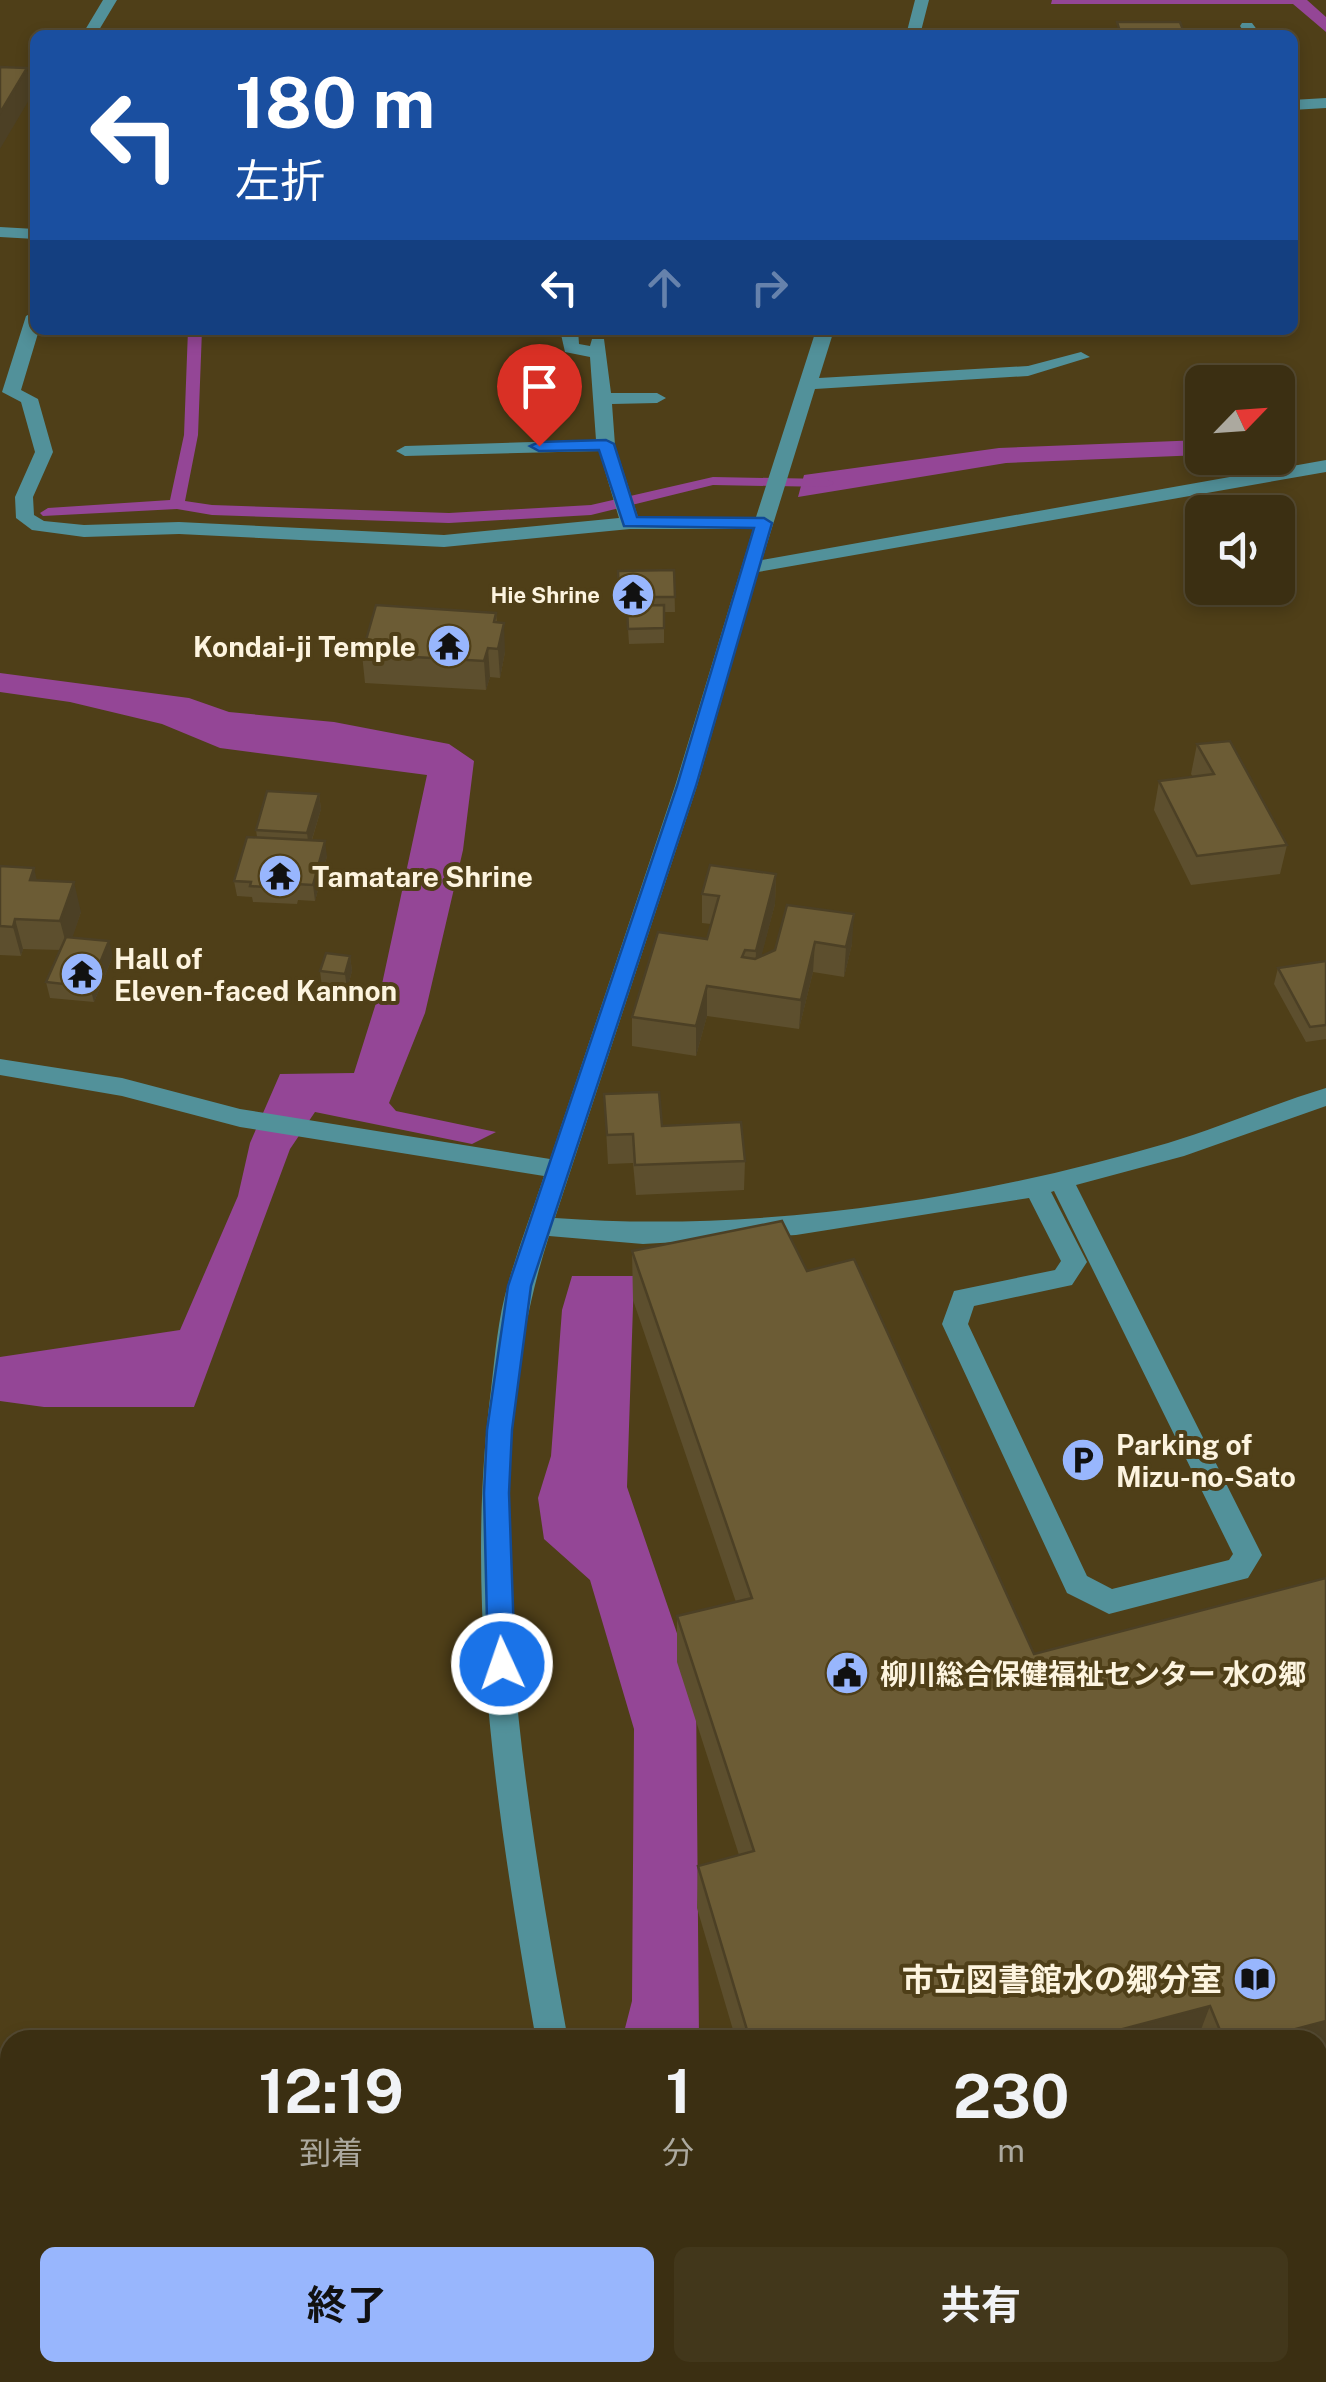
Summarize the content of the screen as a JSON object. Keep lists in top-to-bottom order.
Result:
{
  "places": {
    "temple": [
      "Hie Shrine",
      "Kondai-ji Temple",
      "Tamatare Shrine",
      "Hall of Eleven-faced Kannon"
    ],
    "parking": ["Parking of Mizu-no-Sato"],
    "public building": ["柳川総合保健福祉センター 水の郷"],
    "library": ["市立図書館水の郷分室"]
  },
  "north": "top right",
  "page": {
    "turn": ["180 m", "左折"],
    "eta": [
      "12:19",
      "到着",
      "1",
      "分",
      "230",
      "m"
    ],
    "buttons": ["終了", "共有"]
  }
}
